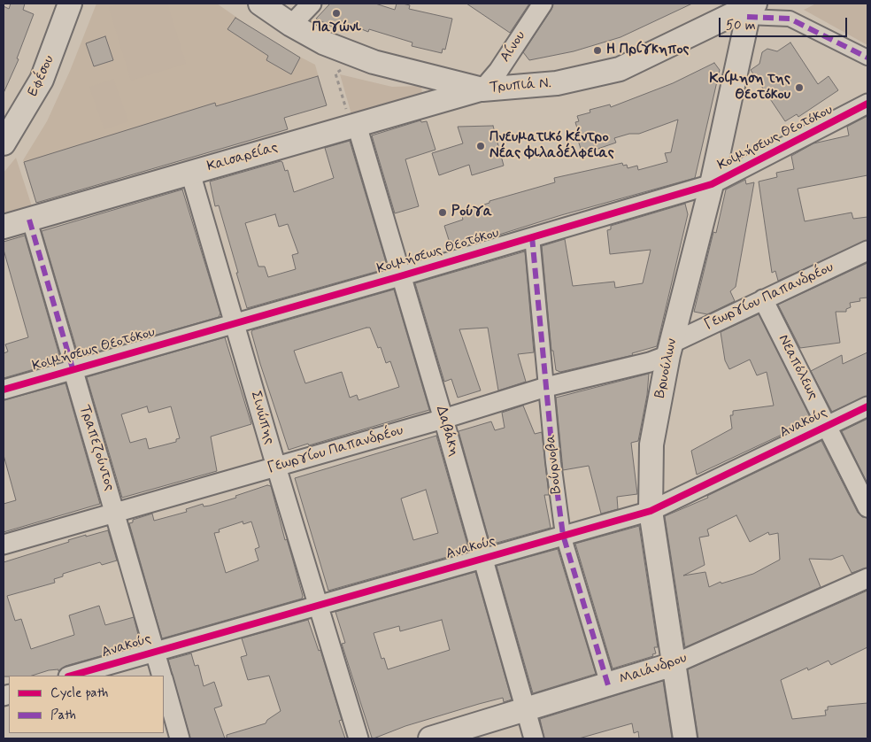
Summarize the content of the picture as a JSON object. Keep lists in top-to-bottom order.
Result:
{
  "streets": {
    "street": [
      "Αίνου",
      "Εφέσου",
      "Τρυπιά Ν.",
      "Κοιμήσεως Θεοτόκου",
      "Καισαρείας",
      "Γεωργίου Παπανδρέου",
      "Νεαπόλεως",
      "Βρυούλων",
      "Σινώπης",
      "Ανακούς",
      "Δαβάκη",
      "Τραπεζούντος",
      "Βούρνοβα",
      "Μαιάνδρου"
    ]
  },
  "crossings": [
    ["Αίνου", "Τρυπιά Ν."],
    ["Αίνου", "Καισαρείας"],
    ["Τρυπιά Ν.", "Καισαρείας"],
    ["Τρυπιά Ν.", "Βρυούλων"],
    ["Κοιμήσεως Θεοτόκου", "Βρυούλων"],
    ["Κοιμήσεως Θεοτόκου", "Σινώπης"],
    ["Κοιμήσεως Θεοτόκου", "Δαβάκη"],
    ["Κοιμήσεως Θεοτόκου", "Τραπεζούντος"],
    ["Κοιμήσεως Θεοτόκου", "Βούρνοβα"],
    ["Καισαρείας", "Σινώπης"],
    ["Καισαρείας", "Δαβάκη"],
    ["Καισαρείας", "Τραπεζούντος"],
    ["Γεωργίου Παπανδρέου", "Νεαπόλεως"],
    ["Γεωργίου Παπανδρέου", "Βρυούλων"],
    ["Γεωργίου Παπανδρέου", "Σινώπης"],
    ["Γεωργίου Παπανδρέου", "Δαβάκη"],
    ["Γεωργίου Παπανδρέου", "Τραπεζούντος"],
    ["Γεωργίου Παπανδρέου", "Βούρνοβα"],
    ["Νεαπόλεως", "Ανακούς"],
    ["Βρυούλων", "Ανακούς"],
    ["Βρυούλων", "Μαιάνδρου"],
    ["Σινώπης", "Ανακούς"],
    ["Ανακούς", "Δαβάκη"],
    ["Ανακούς", "Τραπεζούντος"],
    ["Ανακούς", "Βούρνοβα"],
    ["Δαβάκη", "Μαιάνδρου"],
    ["Βούρνοβα", "Μαιάνδρου"]
  ],
  "places": [
    "Παγώνι",
    "Η Πρίγκηπος",
    "Κοίμηση της Θεοτόκου",
    "Πνευματικό Κέντρο Νέας Φιλαδέλφειας",
    "Ρούγα"
  ],
  "legend": ["Cycle path", "Path"],
  "scale_bar": "50 m"
}
